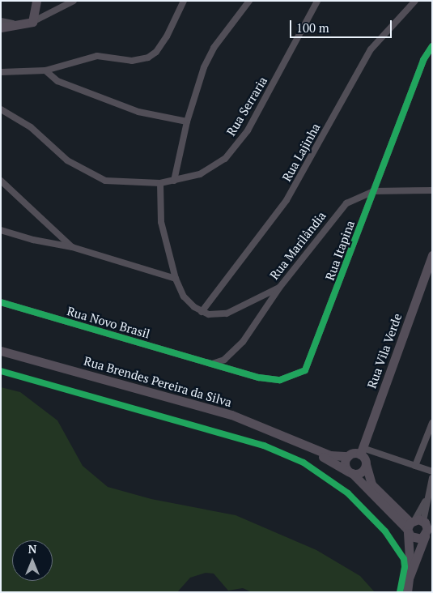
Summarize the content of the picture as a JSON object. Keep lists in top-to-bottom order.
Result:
{
  "streets": {
    "main road": ["Rua Vila Verde", "Rua Brendes Pereira da Silva"],
    "street": [
      "Rua Serraria",
      "Rua Lajinha",
      "Rua Marilândia",
      "Rua Itapina",
      "Rua Novo Brasil"
    ]
  },
  "crossings": [
    ["Rua Marilândia", "Rua Itapina"],
    ["Rua Marilândia", "Rua Novo Brasil"],
    ["Rua Itapina", "Rua Novo Brasil"],
    ["Rua Vila Verde", "Rua Brendes Pereira da Silva"]
  ],
  "scale_bar": "100 m",
  "north": "top"
}
